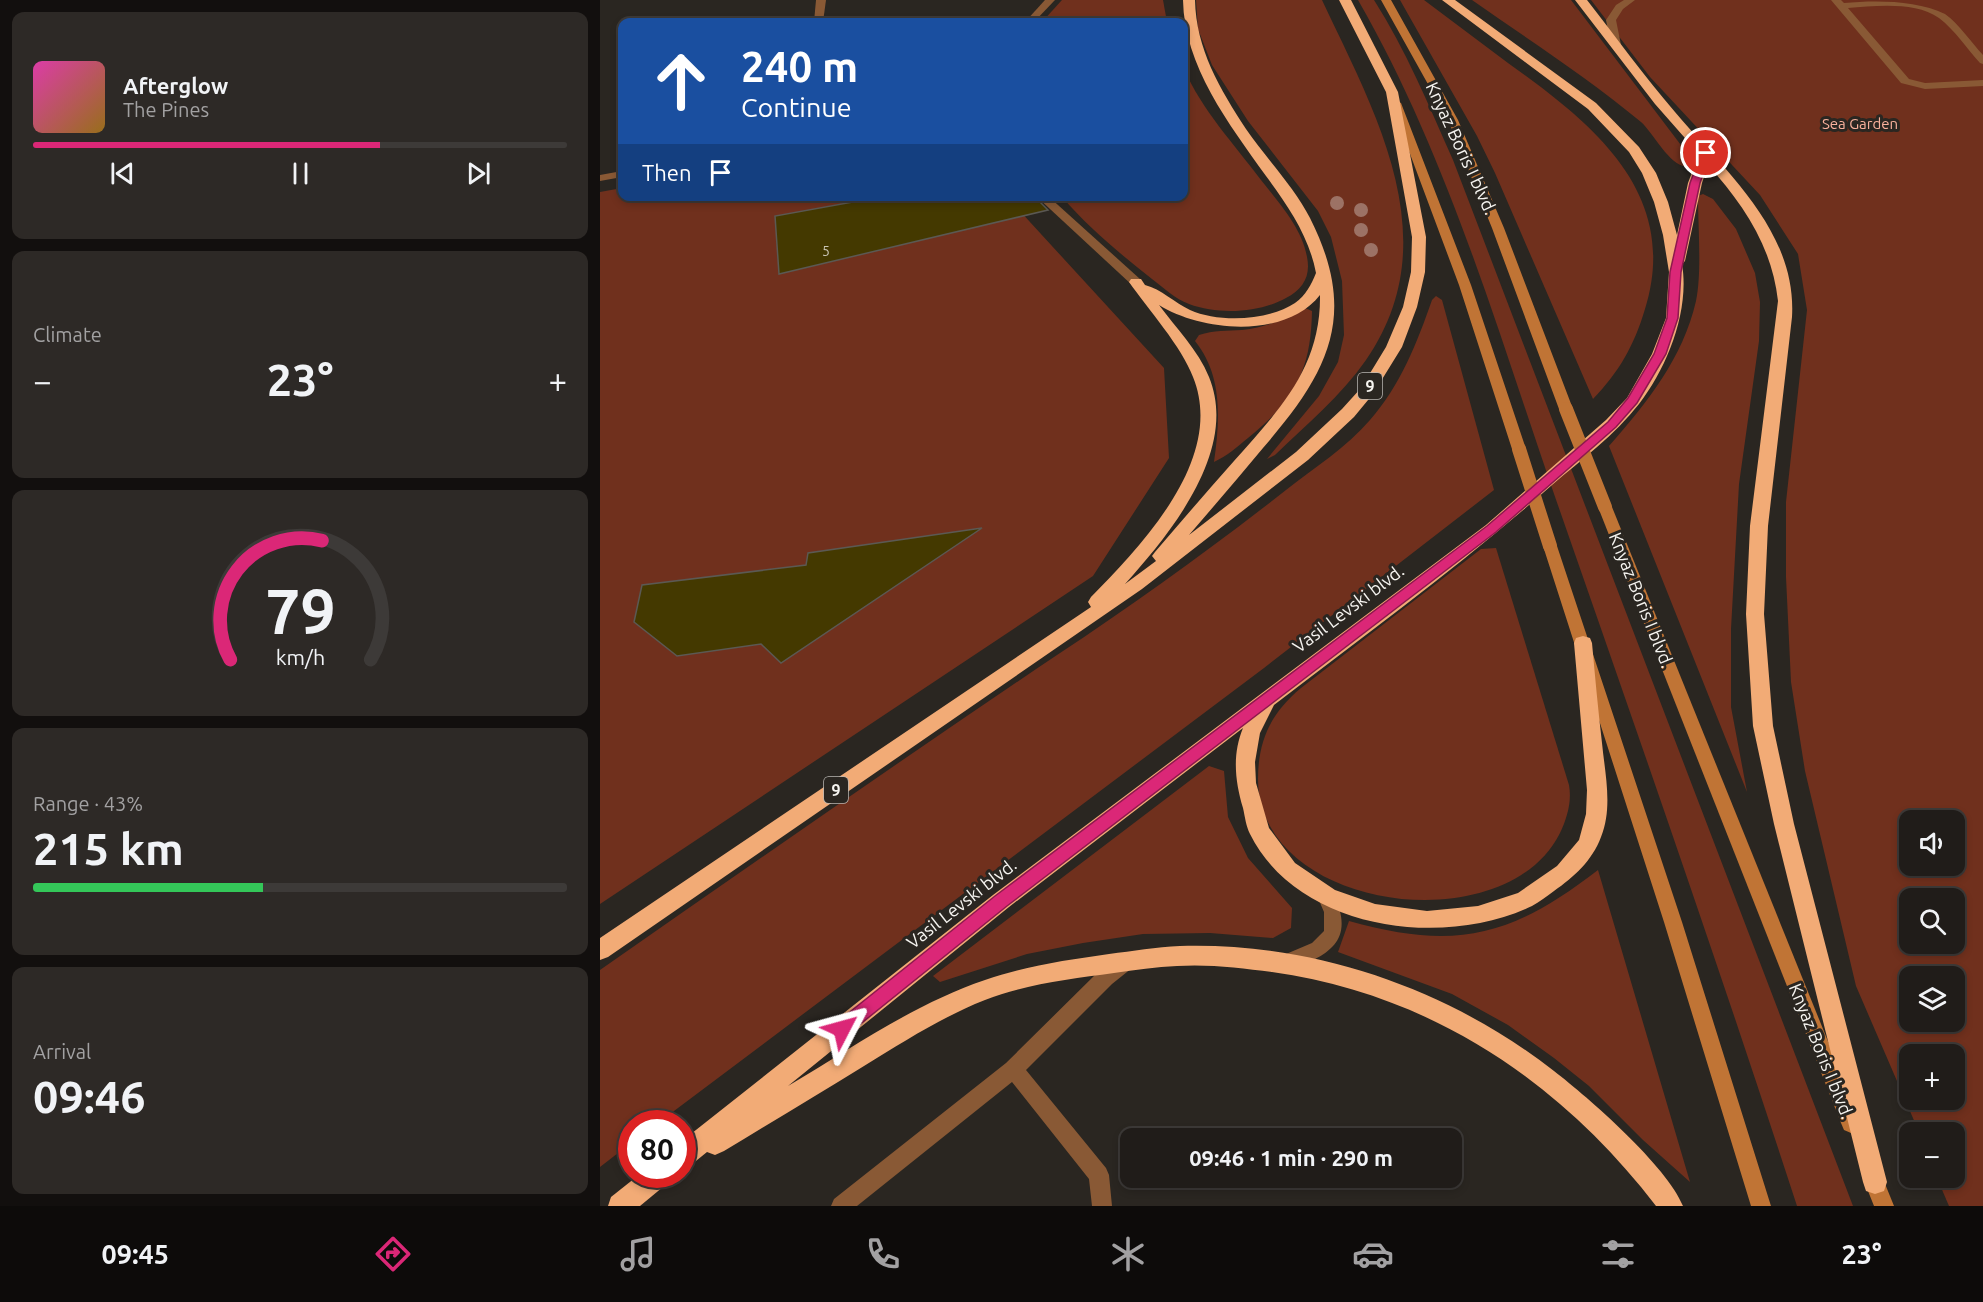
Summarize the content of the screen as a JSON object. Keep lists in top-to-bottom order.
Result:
{
  "streets": {
    "highway": ["9", "Vasil Levski blvd."],
    "main road": ["Knyaz Boris I blvd."]
  },
  "parks": ["Sea Garden"],
  "house_numbers": ["5"],
  "page": {
    "turn": ["240 m", "Continue"],
    "song": ["Afterglow", "The Pines"],
    "then": "Then",
    "tile": [
      "Climate",
      ["Range · 43%", "215 km"],
      ["Arrival", "09:46"]
    ],
    "heat": ["−", "23°", "+"],
    "map_buttons": ["+", "−"],
    "limit": "80",
    "trip": "09:46 · 1 min · 290 m",
    "tabs": ["09:45", "23°"],
    "gauge": ["79", "km/h"]
  }
}
